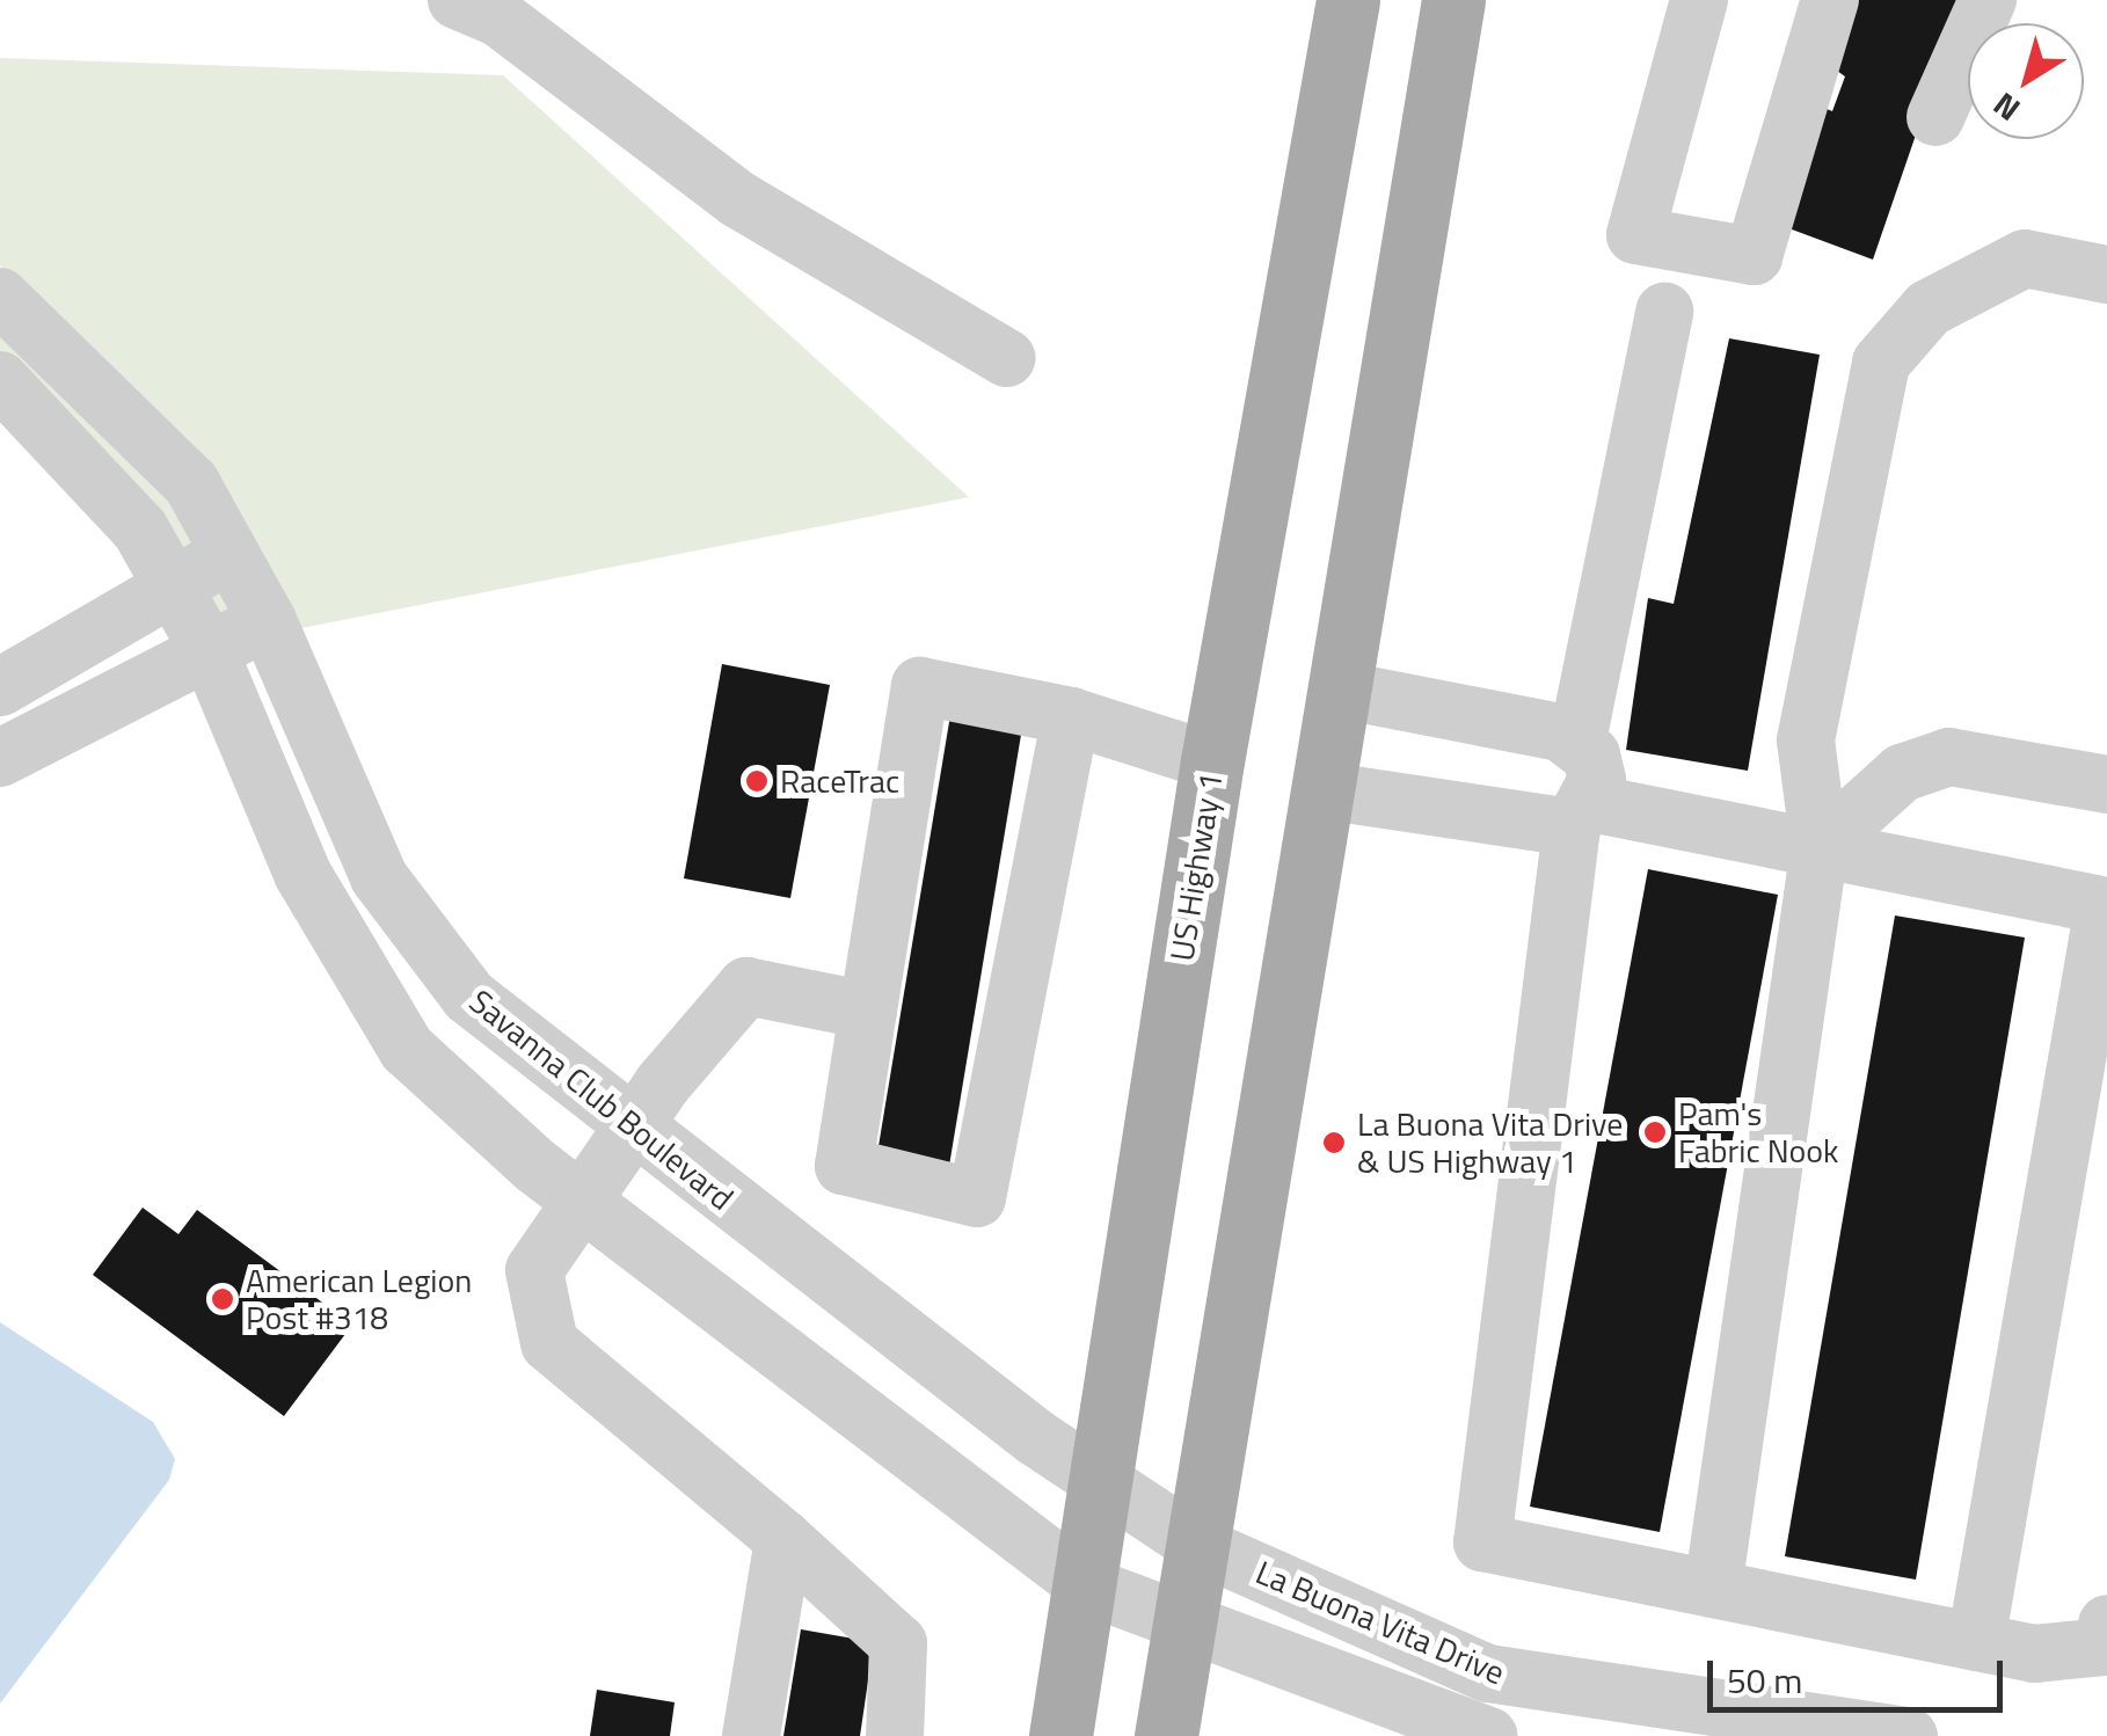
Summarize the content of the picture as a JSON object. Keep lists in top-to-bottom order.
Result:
{
  "streets": {
    "main road": ["US Highway 1"],
    "street": ["Savanna Club Boulevard", "La Buona Vita Drive"]
  },
  "crossings": [
    ["US Highway 1", "Savanna Club Boulevard"],
    ["Savanna Club Boulevard", "La Buona Vita Drive"]
  ],
  "places": [
    "RaceTrac",
    "Pam's Fabric Nook",
    "La Buona Vita Drive & US Highway 1",
    "American Legion Post #318"
  ],
  "scale_bar": "50 m",
  "north": "bottom left"
}
